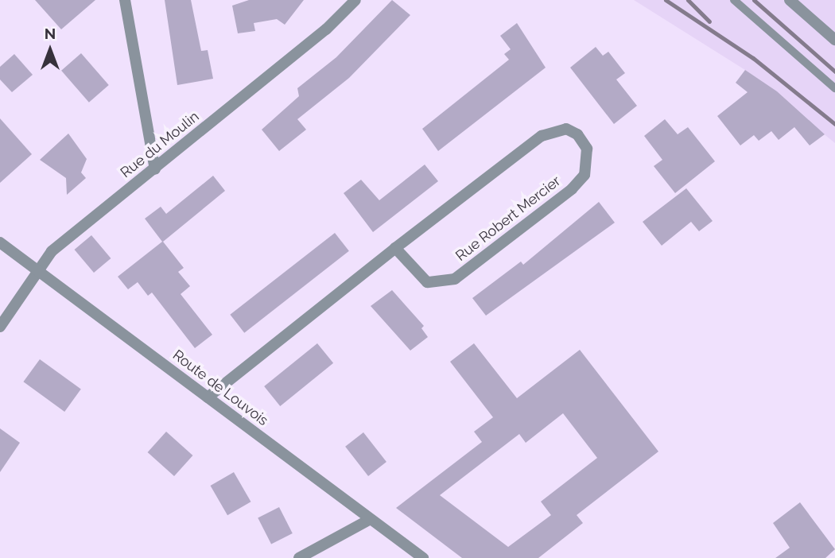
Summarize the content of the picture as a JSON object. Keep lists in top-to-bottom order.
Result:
{
  "streets": {
    "street": ["Rue du Moulin", "Rue Robert Mercier", "Route de Louvois"]
  },
  "crossings": [
    ["Rue du Moulin", "Route de Louvois"],
    ["Rue Robert Mercier", "Route de Louvois"]
  ],
  "north": "top"
}
